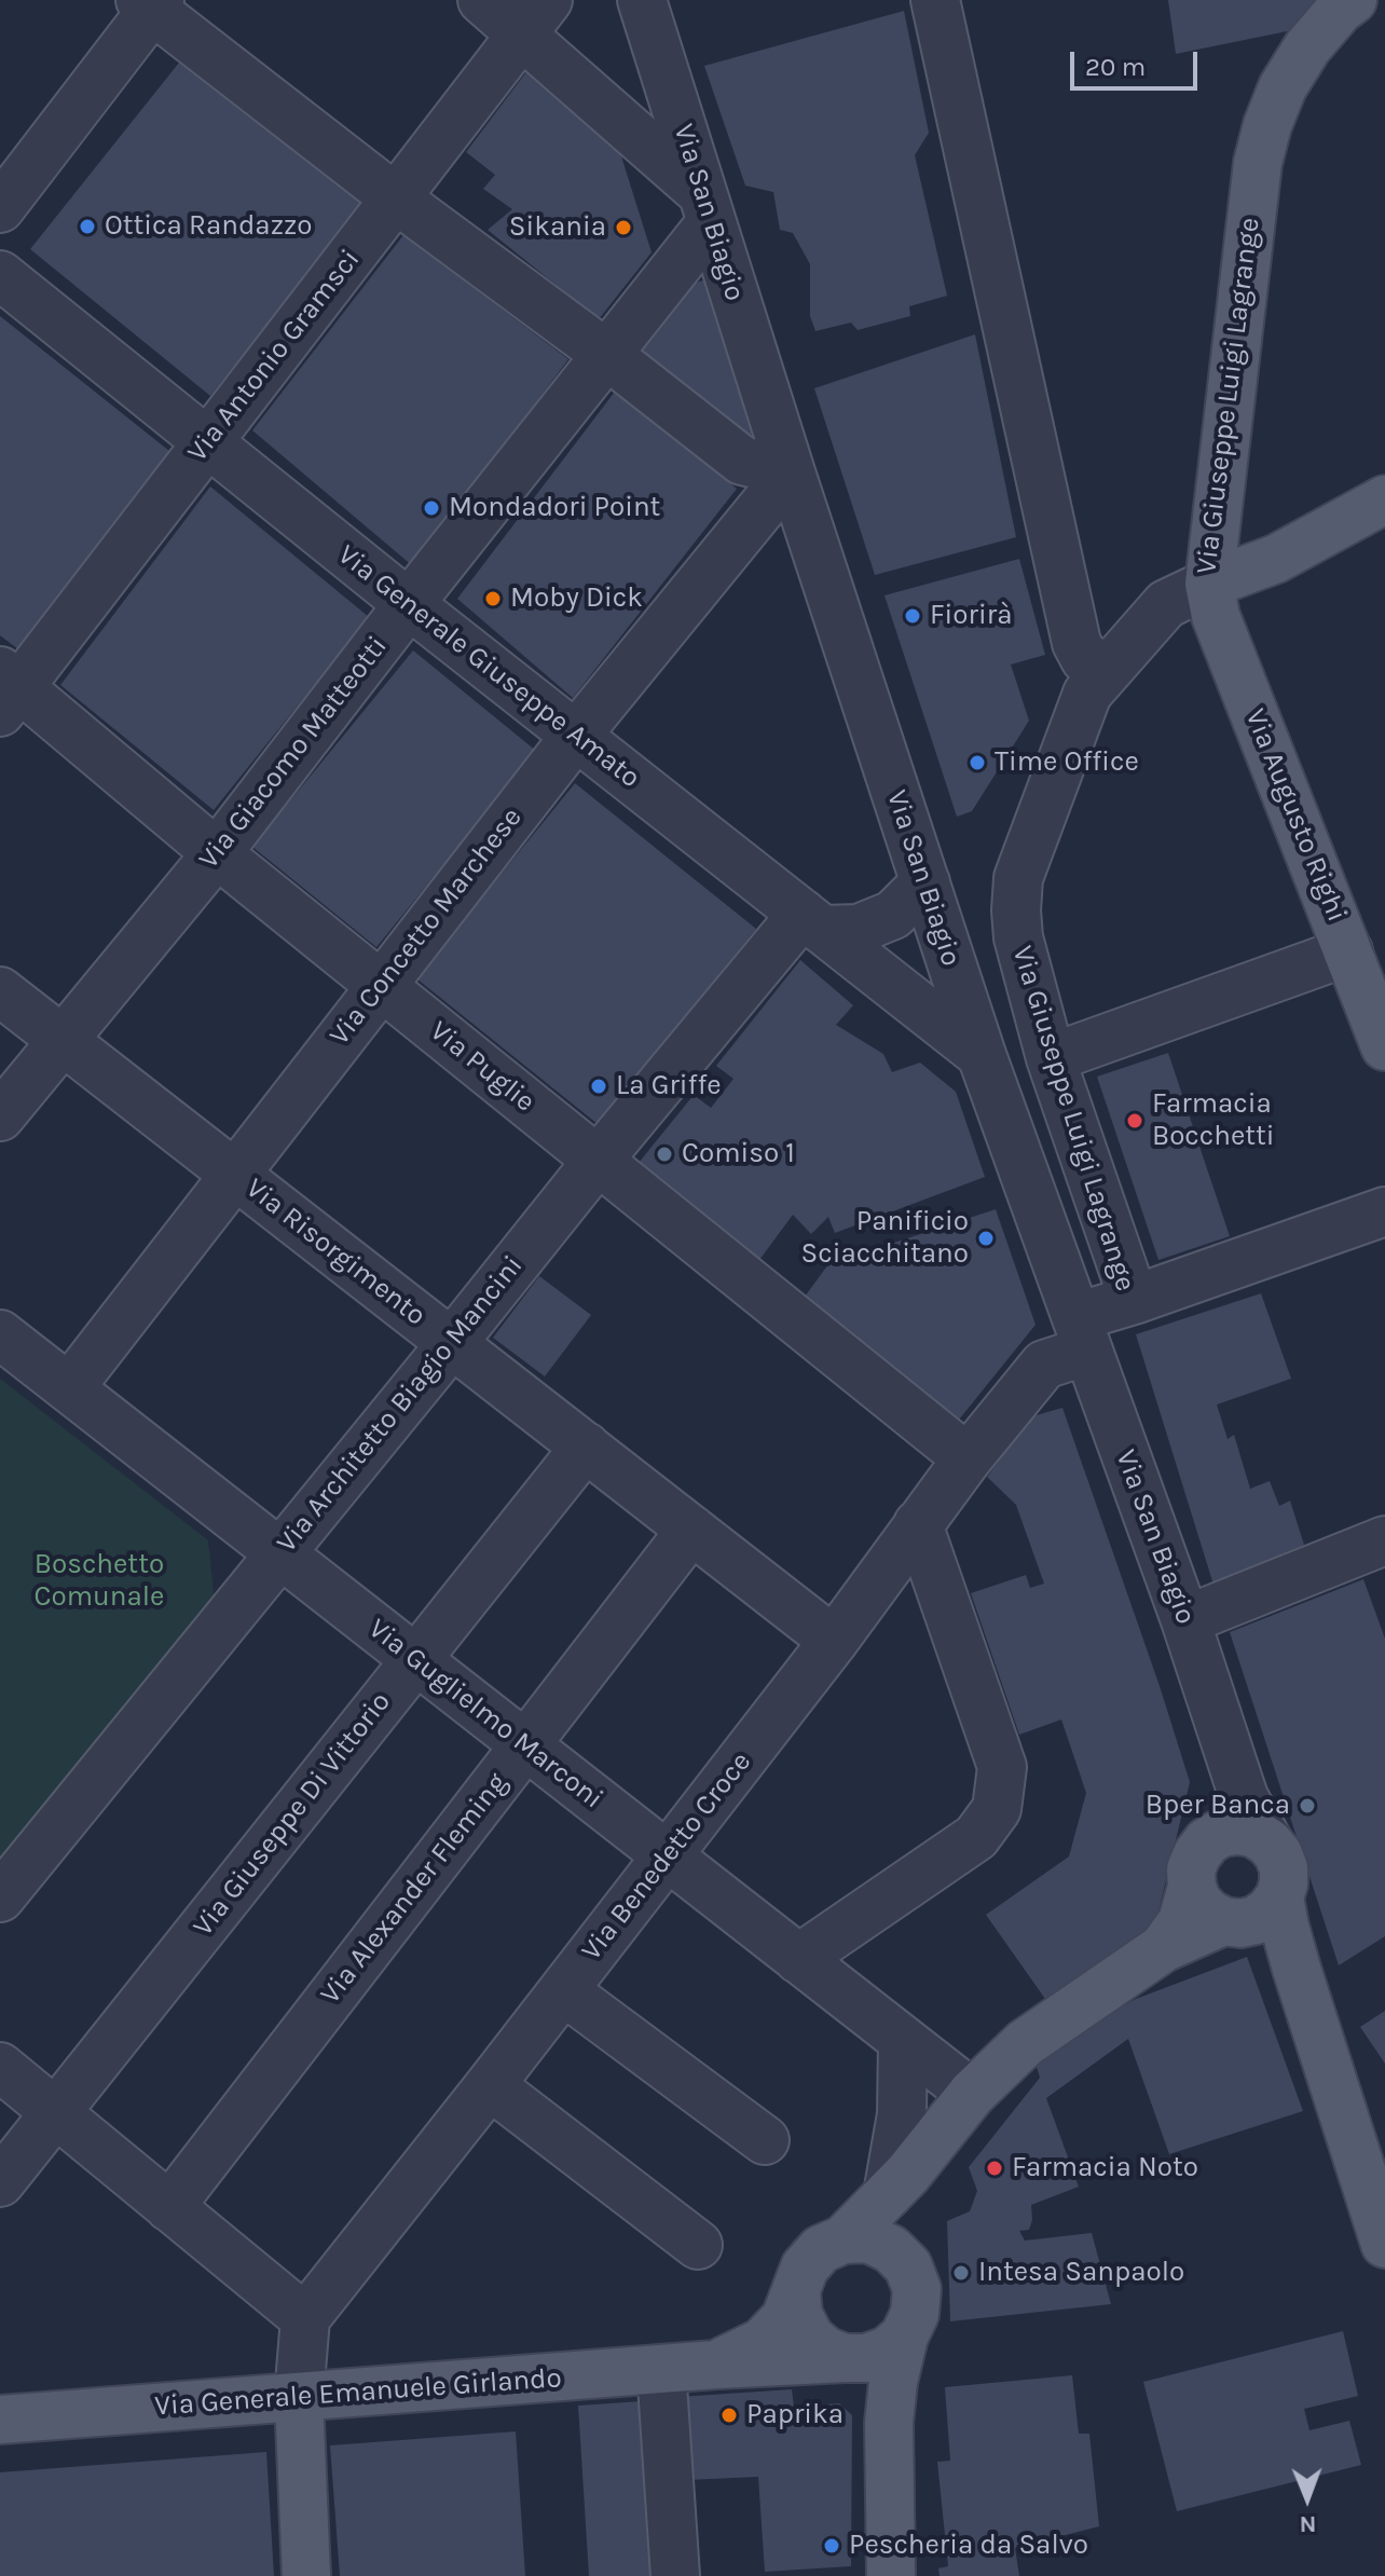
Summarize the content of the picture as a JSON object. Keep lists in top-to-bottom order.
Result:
{
  "streets": {
    "main road": ["Via Giuseppe Luigi Lagrange", "Via Augusto Righi", "Via Generale Emanuele Girlando"],
    "street": [
      "Via San Biagio",
      "Via Antonio Gramsci",
      "Via Generale Giuseppe Amato",
      "Via Giacomo Matteotti",
      "Via Concetto Marchese",
      "Via Puglie",
      "Via Risorgimento",
      "Via Architetto Biagio Mancini",
      "Via Guglielmo Marconi",
      "Via Giuseppe Di Vittorio",
      "Via Benedetto Croce",
      "Via Alexander Fleming"
    ]
  },
  "crossings": [
    ["Via San Biagio", "Via Giuseppe Luigi Lagrange"],
    ["Via San Biagio", "Via Generale Giuseppe Amato"],
    ["Via San Biagio", "Via Giacomo Matteotti"],
    ["Via San Biagio", "Via Concetto Marchese"],
    ["Via San Biagio", "Via Benedetto Croce"],
    ["Via Antonio Gramsci", "Via Generale Giuseppe Amato"],
    ["Via Antonio Gramsci", "Via Puglie"],
    ["Via Giuseppe Luigi Lagrange", "Via Augusto Righi"],
    ["Via Giuseppe Luigi Lagrange", "Via Benedetto Croce"],
    ["Via Generale Giuseppe Amato", "Via Giacomo Matteotti"],
    ["Via Generale Giuseppe Amato", "Via Concetto Marchese"],
    ["Via Generale Giuseppe Amato", "Via Architetto Biagio Mancini"],
    ["Via Giacomo Matteotti", "Via Puglie"],
    ["Via Giacomo Matteotti", "Via Risorgimento"],
    ["Via Concetto Marchese", "Via Puglie"],
    ["Via Concetto Marchese", "Via Risorgimento"],
    ["Via Concetto Marchese", "Via Guglielmo Marconi"],
    ["Via Puglie", "Via Architetto Biagio Mancini"],
    ["Via Puglie", "Via Benedetto Croce"],
    ["Via Risorgimento", "Via Architetto Biagio Mancini"],
    ["Via Risorgimento", "Via Giuseppe Di Vittorio"],
    ["Via Risorgimento", "Via Benedetto Croce"],
    ["Via Risorgimento", "Via Alexander Fleming"],
    ["Via Architetto Biagio Mancini", "Via Guglielmo Marconi"],
    ["Via Guglielmo Marconi", "Via Giuseppe Di Vittorio"],
    ["Via Guglielmo Marconi", "Via Benedetto Croce"],
    ["Via Guglielmo Marconi", "Via Alexander Fleming"]
  ],
  "parks": ["Boschetto Comunale"],
  "places": [
    "Ottica Randazzo",
    "Sikania",
    "Mondadori Point",
    "Moby Dick",
    "Fiorirà",
    "Time Office",
    "La Griffe",
    "Farmacia Bocchetti",
    "Comiso 1",
    "Panificio Sciacchitano",
    "Bper Banca",
    "Farmacia Noto",
    "Intesa Sanpaolo",
    "Paprika",
    "Pescheria da Salvo"
  ],
  "scale_bar": "20 m",
  "north": "bottom"
}
